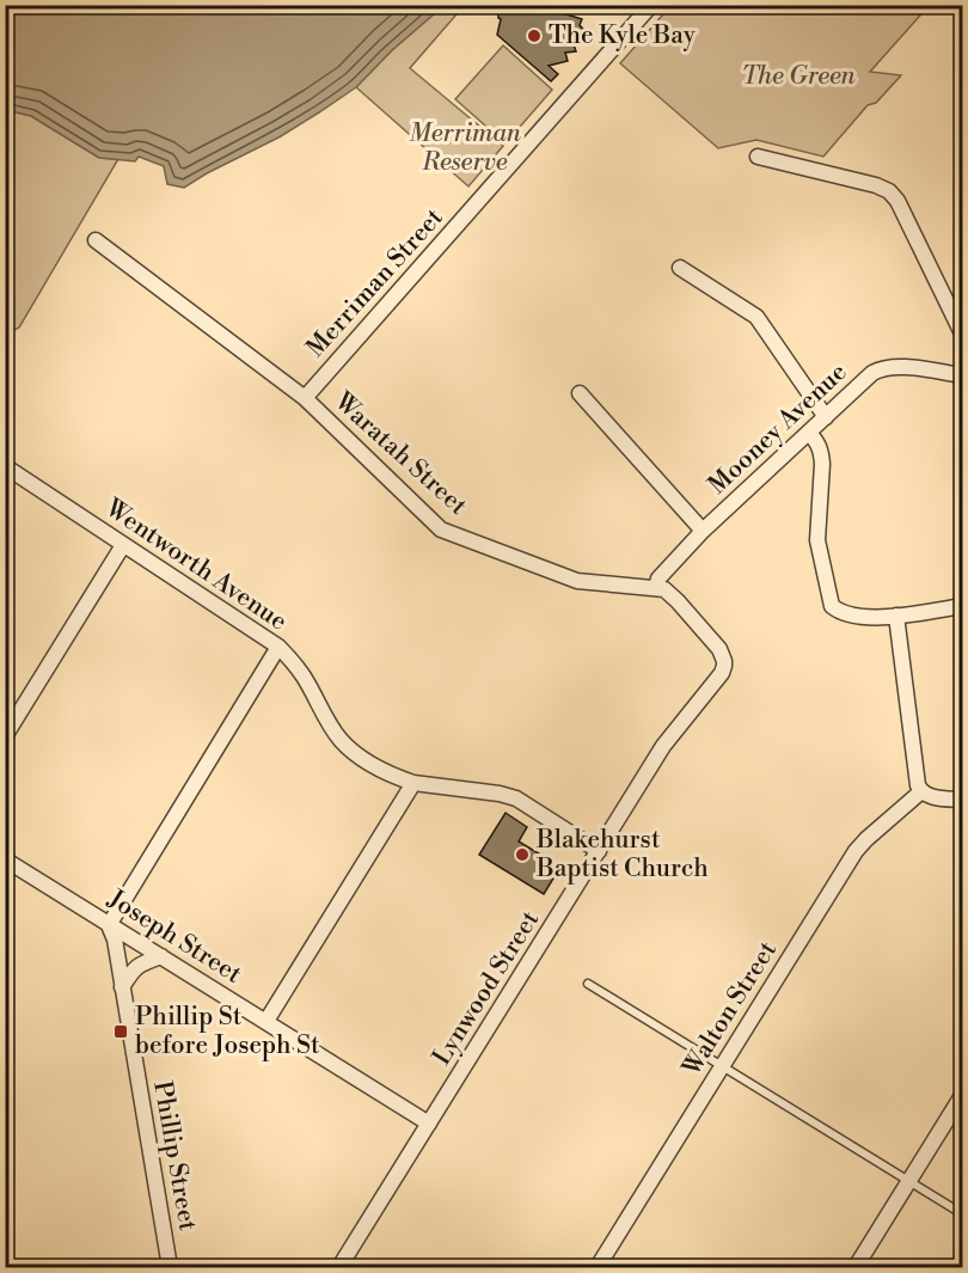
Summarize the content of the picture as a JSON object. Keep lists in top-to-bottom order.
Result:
{
  "streets": {
    "street": [
      "Merriman Street",
      "Mooney Avenue",
      "Waratah Street",
      "Wentworth Avenue",
      "Joseph Street",
      "Lynwood Street",
      "Walton Street",
      "Phillip Street"
    ]
  },
  "crossings": [
    ["Merriman Street", "Waratah Street"],
    ["Mooney Avenue", "Waratah Street"],
    ["Mooney Avenue", "Lynwood Street"],
    ["Waratah Street", "Lynwood Street"],
    ["Wentworth Avenue", "Lynwood Street"],
    ["Joseph Street", "Lynwood Street"],
    ["Joseph Street", "Phillip Street"]
  ],
  "parks": ["The Green", "Merriman Reserve"],
  "places": {
    "other": ["The Kyle Bay", "Blakehurst Baptist Church"],
    "transit": ["Phillip St before Joseph St"]
  }
}
